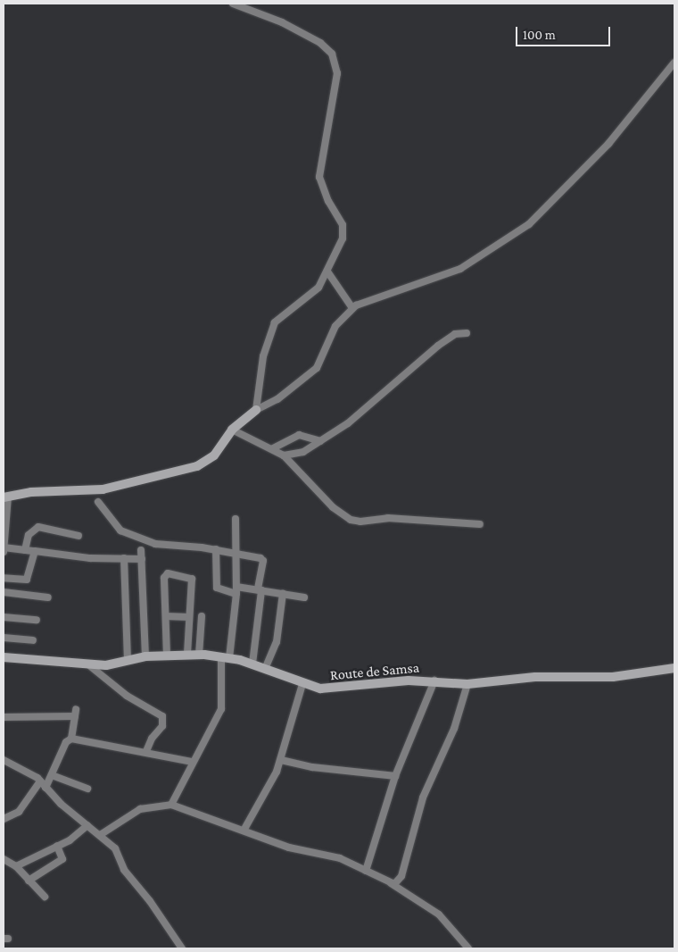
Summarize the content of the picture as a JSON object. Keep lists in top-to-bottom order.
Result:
{
  "streets": {
    "street": ["Route de Samsa"]
  },
  "scale_bar": "100 m"
}
